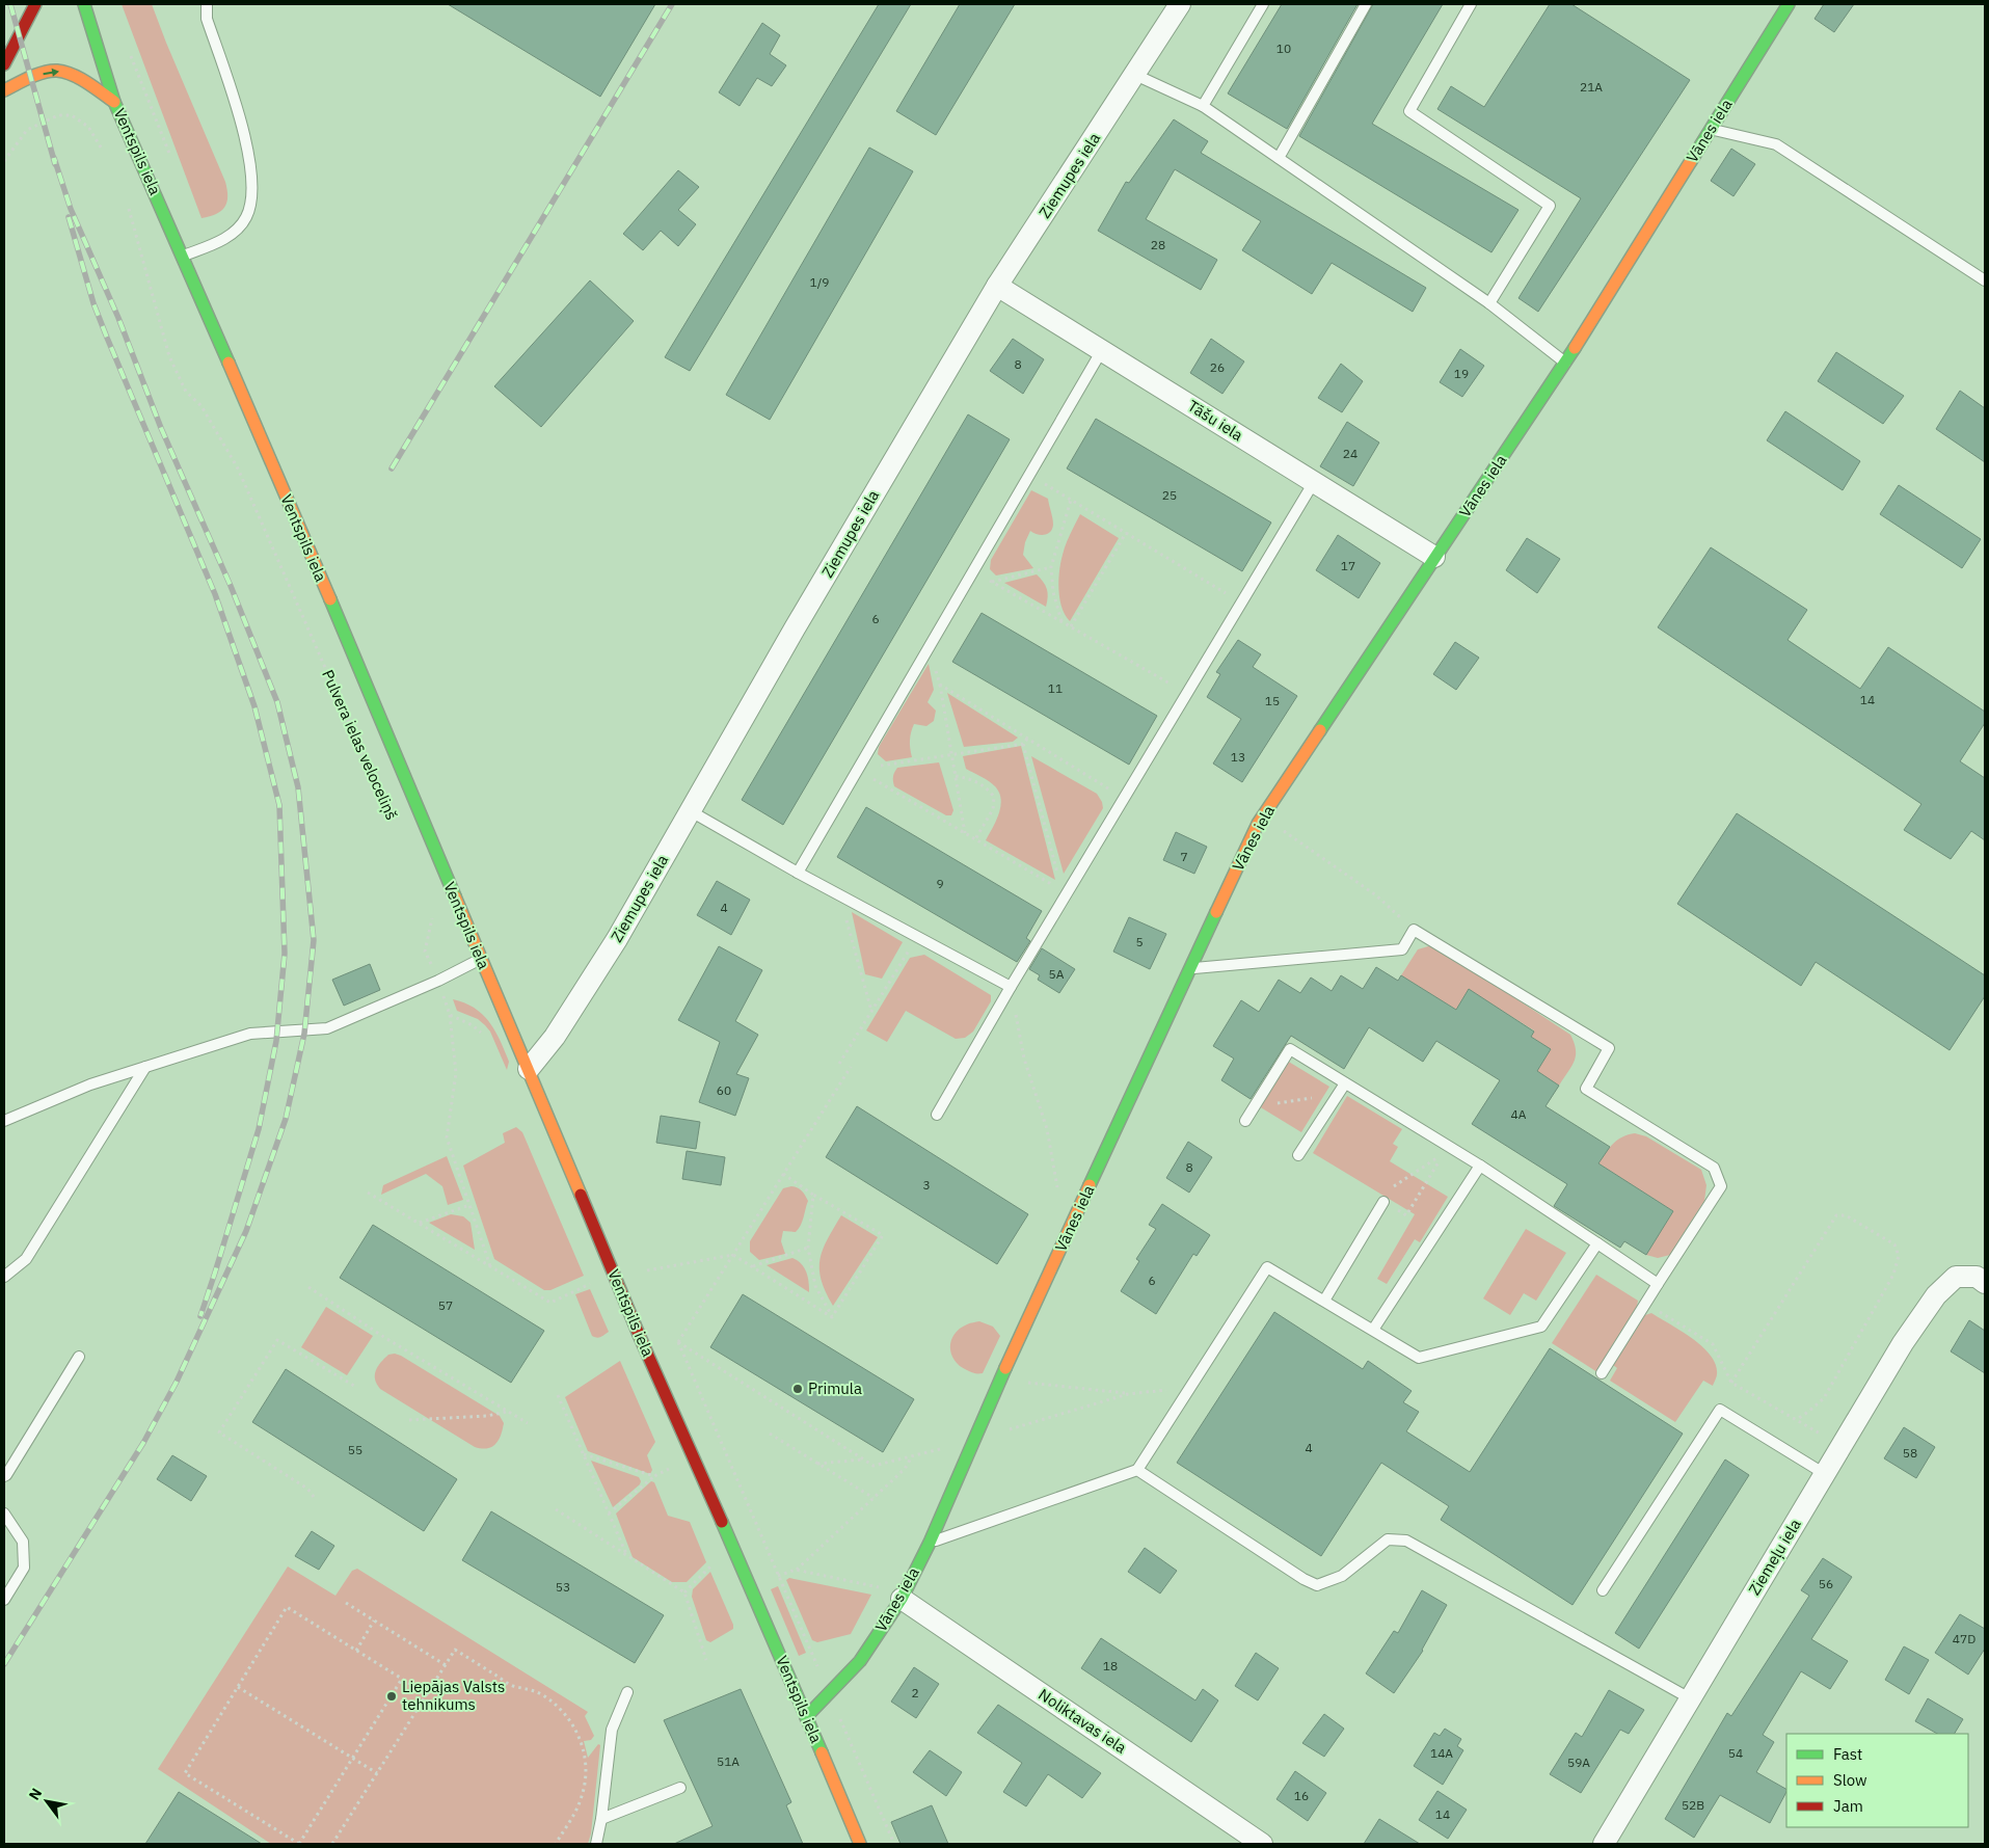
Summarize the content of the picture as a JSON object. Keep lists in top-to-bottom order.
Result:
{
  "streets": {
    "street": [
      "Vānes iela",
      "Ventspils iela",
      "Ziemupes iela",
      "Tāšu iela",
      "Ziemeļu iela",
      "Noliktavas iela"
    ],
    "path": ["Pulvera ielas veloceliņš"]
  },
  "crossings": [
    ["Vānes iela", "Ventspils iela"],
    ["Vānes iela", "Tāšu iela"],
    ["Vānes iela", "Noliktavas iela"],
    ["Ventspils iela", "Ziemupes iela"],
    ["Ziemupes iela", "Tāšu iela"]
  ],
  "places": ["Primula", "Liepājas Valsts tehnikums"],
  "house_numbers": [
    "10",
    "21A",
    "28",
    "1/9",
    "8",
    "26",
    "19",
    "24",
    "25",
    "17",
    "6",
    "11",
    "14",
    "15",
    "13",
    "7",
    "9",
    "4",
    "5",
    "5A",
    "60",
    "4A",
    "8",
    "3",
    "6",
    "57",
    "4",
    "55",
    "58",
    "56",
    "53",
    "47D",
    "18",
    "2",
    "14A",
    "54",
    "51A",
    "59A",
    "16",
    "52B",
    "14"
  ],
  "legend": ["Fast", "Slow", "Jam"],
  "north": "top left"
}
